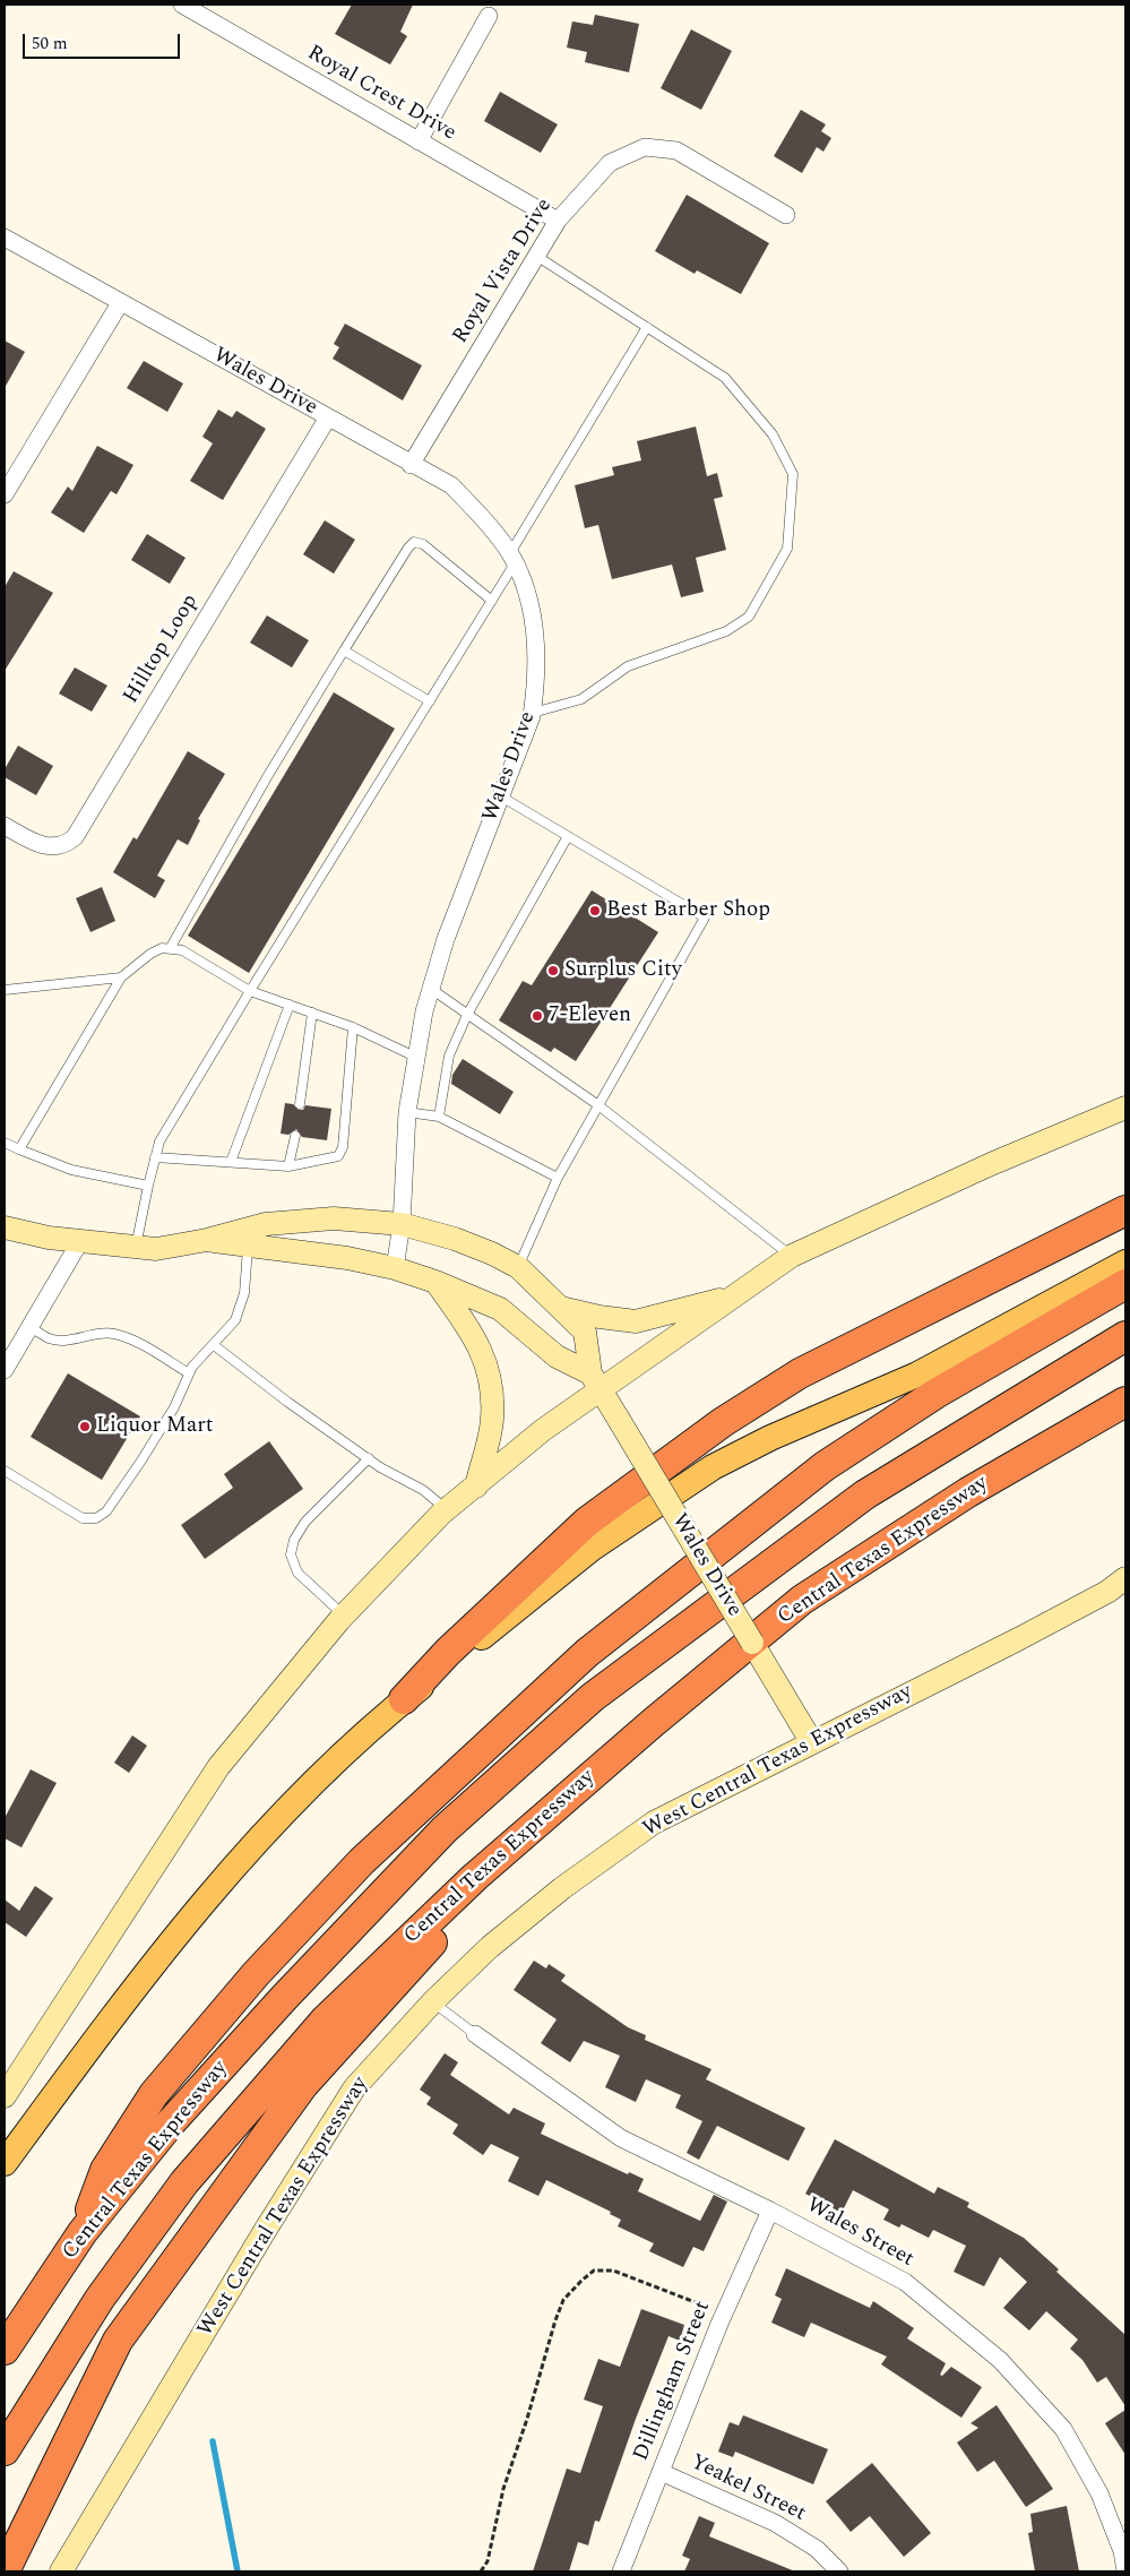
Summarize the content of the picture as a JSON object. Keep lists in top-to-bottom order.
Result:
{
  "streets": {
    "highway": ["Central Texas Expressway"],
    "main road": ["Wales Drive", "West Central Texas Expressway"],
    "street": [
      "Royal Crest Drive",
      "Royal Vista Drive",
      "Hilltop Loop",
      "Wales Street",
      "Dillingham Street",
      "Yeakel Street"
    ]
  },
  "crossings": [
    ["Royal Crest Drive", "Royal Vista Drive"],
    ["Royal Vista Drive", "Wales Drive"],
    ["Wales Drive", "Hilltop Loop"],
    ["Wales Drive", "West Central Texas Expressway"],
    ["Wales Street", "Dillingham Street"],
    ["Dillingham Street", "Yeakel Street"]
  ],
  "places": [
    "Best Barber Shop",
    "Surplus City",
    "7-Eleven",
    "Liquor Mart"
  ],
  "scale_bar": "50 m"
}
